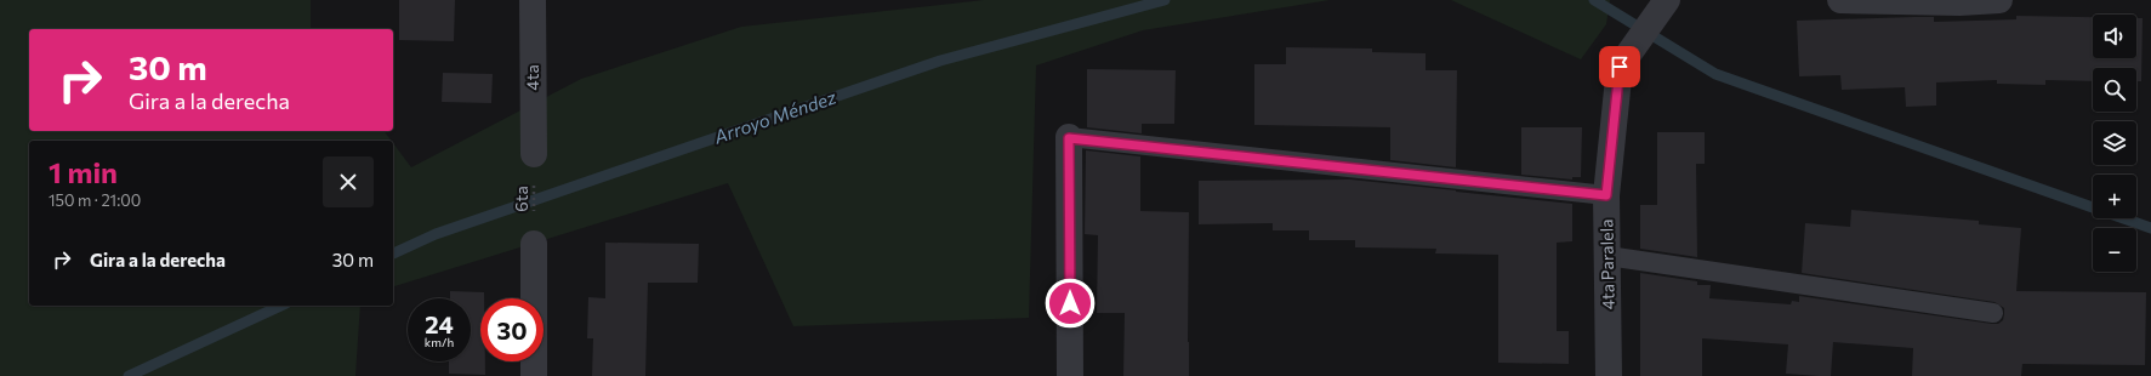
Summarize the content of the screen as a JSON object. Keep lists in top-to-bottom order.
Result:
{
  "streets": {
    "street": ["4ta", "4ta Paralela"],
    "path": ["6ta"]
  },
  "crossings": [
    ["4ta", "6ta"]
  ],
  "water": ["Arroyo Méndez"],
  "page": {
    "map_buttons": ["+", "−"],
    "turn": ["30 m", "Gira a la derecha"],
    "heading": ["1 min", "150 m · 21:00"],
    "list": [
      {
        "name": "Gira a la derecha",
        "value": "30 m"
      }
    ],
    "speed": "24 km/h",
    "limit": "30"
  }
}
